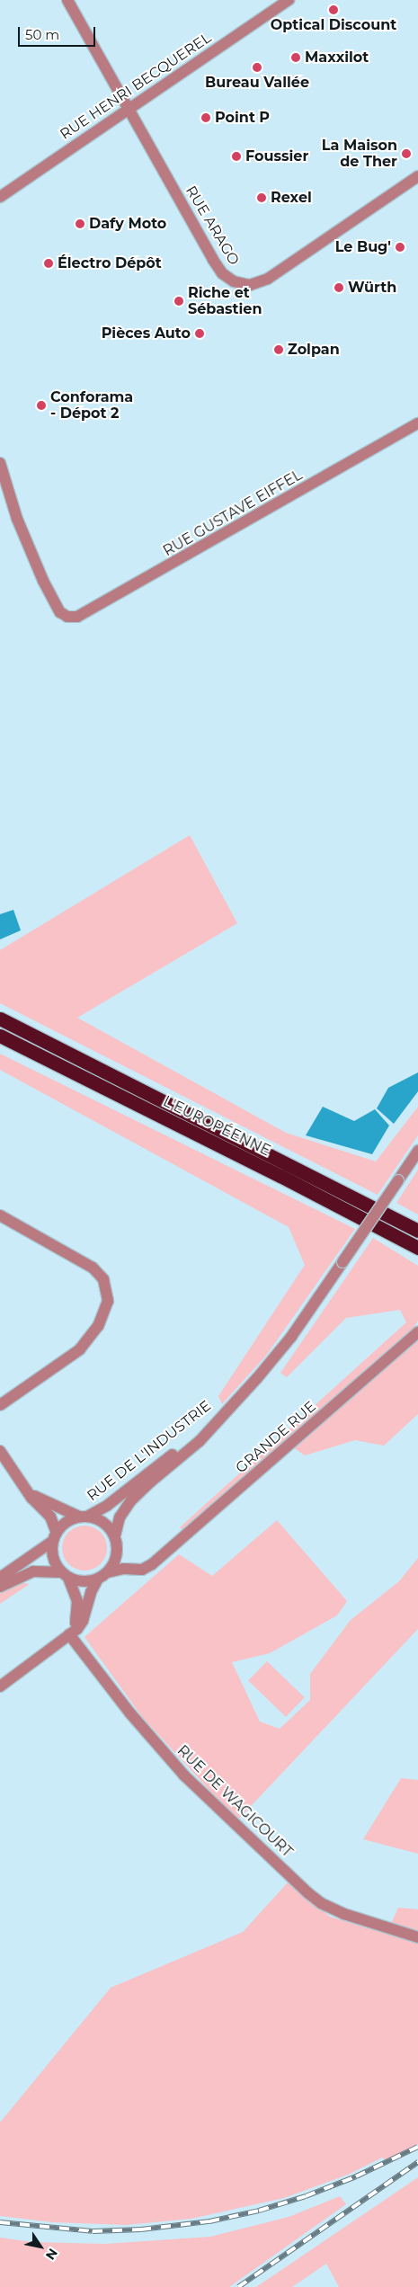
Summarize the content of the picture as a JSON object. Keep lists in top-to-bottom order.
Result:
{
  "streets": {
    "highway": ["L'EUROPÉENNE"],
    "street": [
      "RUE HENRI BECQUEREL",
      "RUE ARAGO",
      "RUE GUSTAVE EIFFEL",
      "GRANDE RUE",
      "RUE DE L'INDUSTRIE",
      "RUE DE WAGICOURT"
    ]
  },
  "crossings": [
    ["RUE HENRI BECQUEREL", "RUE ARAGO"],
    ["GRANDE RUE", "RUE DE L'INDUSTRIE"]
  ],
  "places": [
    "Optical Discount",
    "Maxxilot",
    "Bureau Vallée",
    "Point P",
    "La Maison de Ther",
    "Foussier",
    "Rexel",
    "Dafy Moto",
    "Le Bug'",
    "Électro Dépôt",
    "Würth",
    "Riche et Sébastien",
    "Pièces Auto",
    "Zolpan",
    "Conforama - Dépot 2"
  ],
  "scale_bar": "50 m",
  "north": "bottom right"
}
